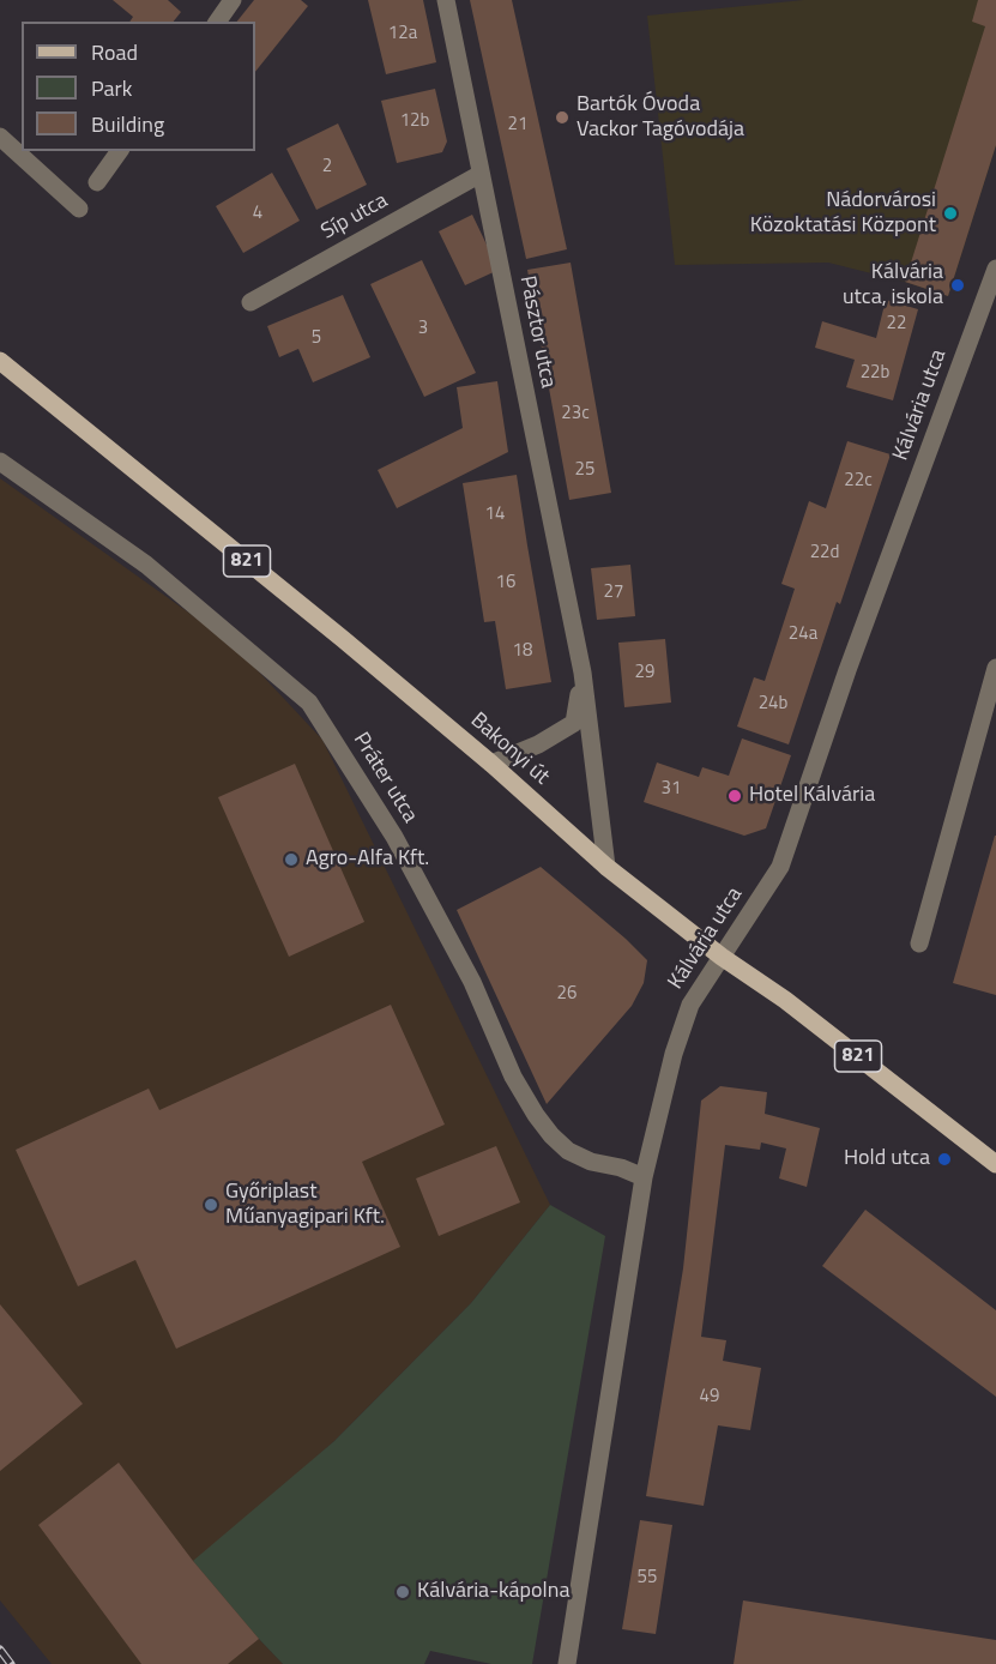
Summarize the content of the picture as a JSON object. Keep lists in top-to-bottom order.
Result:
{
  "streets": {
    "main road": ["821", "Bakonyi út"],
    "street": [
      "Síp utca",
      "Pásztor utca",
      "Kálvária utca",
      "Práter utca"
    ]
  },
  "crossings": [
    ["Síp utca", "Pásztor utca"],
    ["Pásztor utca", "Bakonyi út"],
    ["Kálvária utca", "Bakonyi út"],
    ["Kálvária utca", "Práter utca"]
  ],
  "places": [
    "Bartók Óvoda Vackor Tagóvodája",
    "Nádorvárosi Közoktatási Központ",
    "Kálvária utca, iskola",
    "Hotel Kálvária",
    "Agro-Alfa Kft.",
    "Hold utca",
    "Győriplast Műanyagipari Kft.",
    "Kálvária-kápolna"
  ],
  "house_numbers": [
    "12a",
    "12b",
    "21",
    "2",
    "4",
    "22",
    "3",
    "5",
    "22b",
    "23c",
    "25",
    "22c",
    "14",
    "22d",
    "16",
    "27",
    "24a",
    "18",
    "29",
    "24b",
    "31",
    "26",
    "49",
    "55"
  ],
  "legend": ["Road", "Park", "Building"]
}
